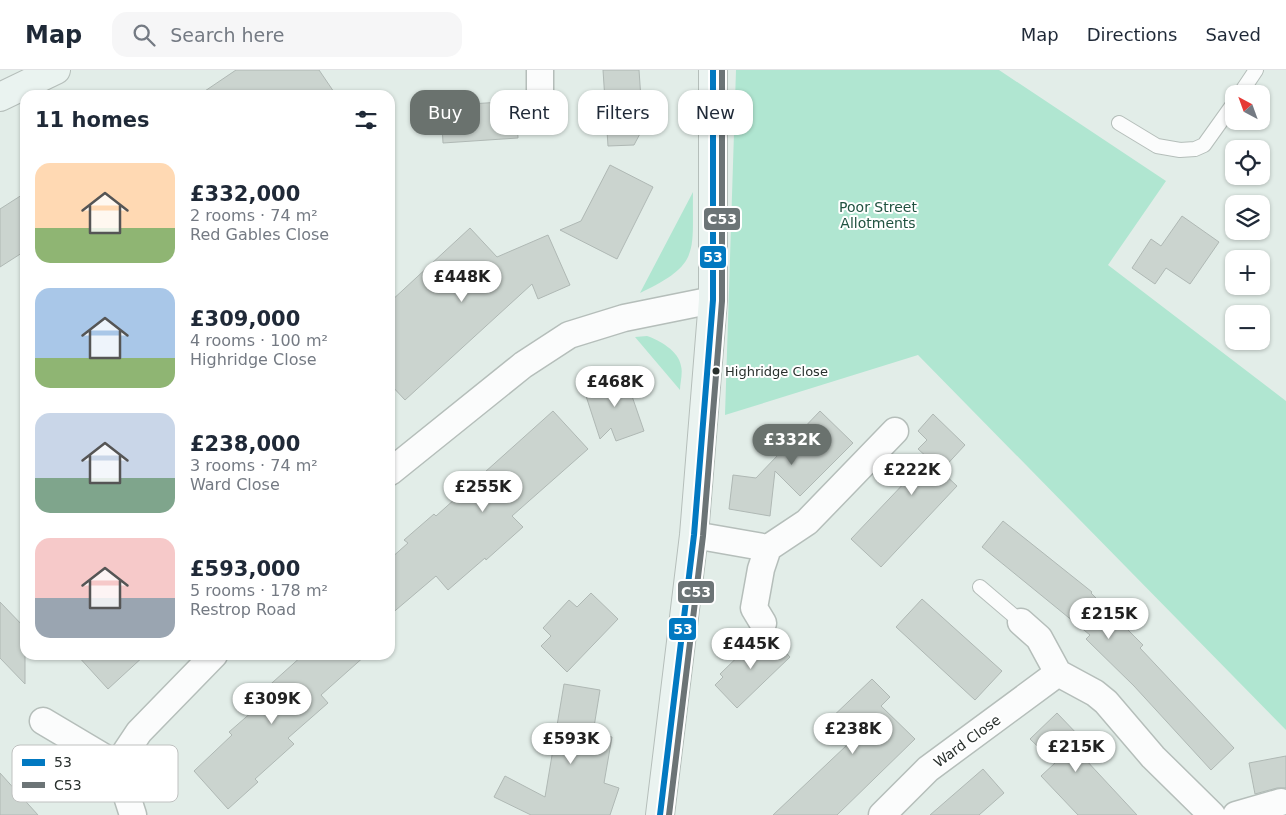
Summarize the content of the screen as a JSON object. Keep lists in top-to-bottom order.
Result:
{
  "streets": {
    "street": ["Ward Close"]
  },
  "parks": ["Poor Street Allotments"],
  "places": ["Highridge Close"],
  "lines": ["transit line 53", "transit line C53"],
  "legend": ["53", "C53"],
  "north": "top left",
  "page": {
    "header": "Map",
    "search": "Search here",
    "nav": ["Map", "Directions", "Saved"],
    "map_buttons": ["+", "−"],
    "chip": [
      "Buy",
      "Rent",
      "Filters",
      "New"
    ],
    "heading": "11 homes",
    "list": [
      {
        "name": "£332,000",
        "note": "2 rooms · 74 m² · Red Gables Close"
      },
      {
        "name": "£309,000",
        "note": "4 rooms · 100 m² · Highridge Close"
      },
      {
        "name": "£238,000",
        "note": "3 rooms · 74 m² · Ward Close"
      },
      {
        "name": "£593,000",
        "note": "5 rooms · 178 m² · Restrop Road"
      }
    ],
    "price": [
      "£448K",
      "£468K",
      "£332K",
      "£222K",
      "£255K",
      "£215K",
      "£445K",
      "£309K",
      "£238K",
      "£593K",
      "£215K"
    ]
  }
}
